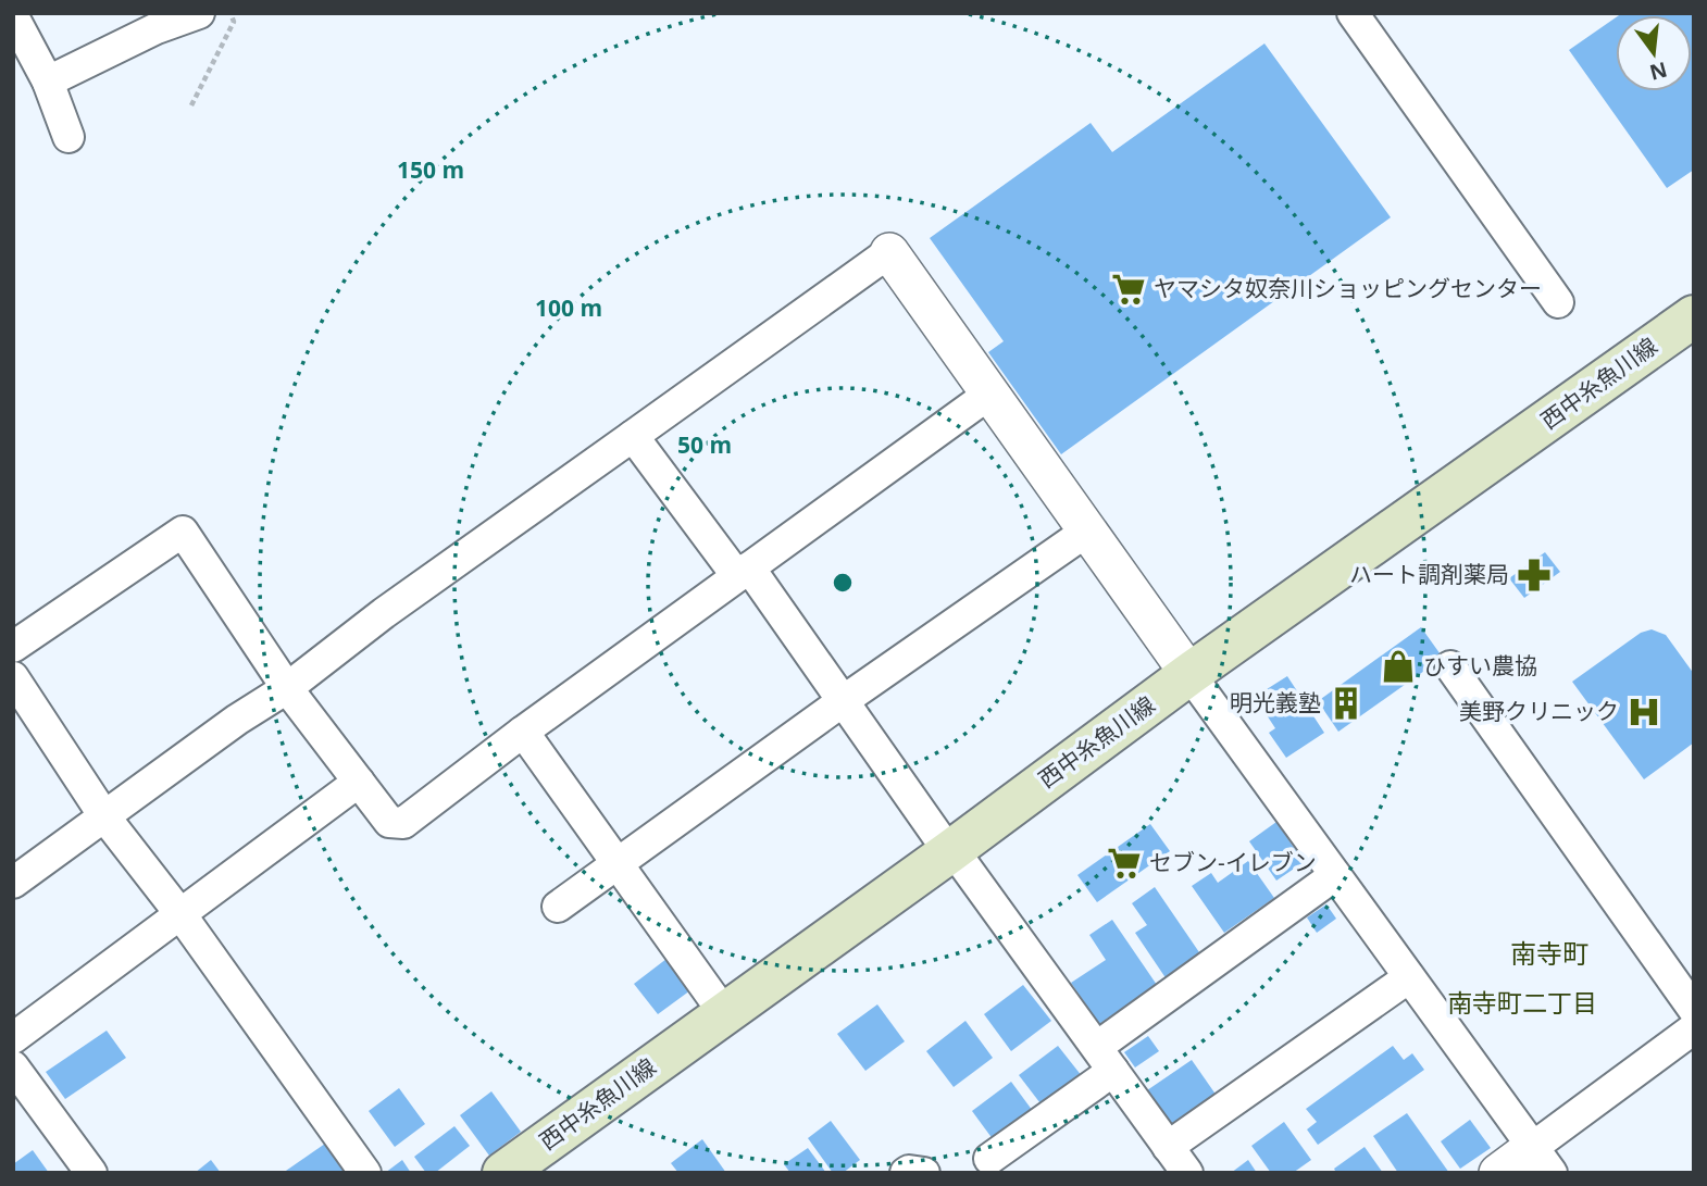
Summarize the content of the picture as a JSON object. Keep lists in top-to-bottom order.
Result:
{
  "streets": {
    "main road": ["西中糸魚川線"]
  },
  "districts": ["南寺町", "南寺町二丁目"],
  "places": {
    "supermarket": ["ヤマシタ奴奈川ショッピングセンター", "セブン-イレブン"],
    "pharmacy": ["ハート調剤薬局"],
    "shop": ["ひすい農協"],
    "building": ["明光義塾"],
    "hospital": ["美野クリニック"]
  },
  "north": "bottom",
  "rings": ["150 m", "100 m", "50 m"]
}
